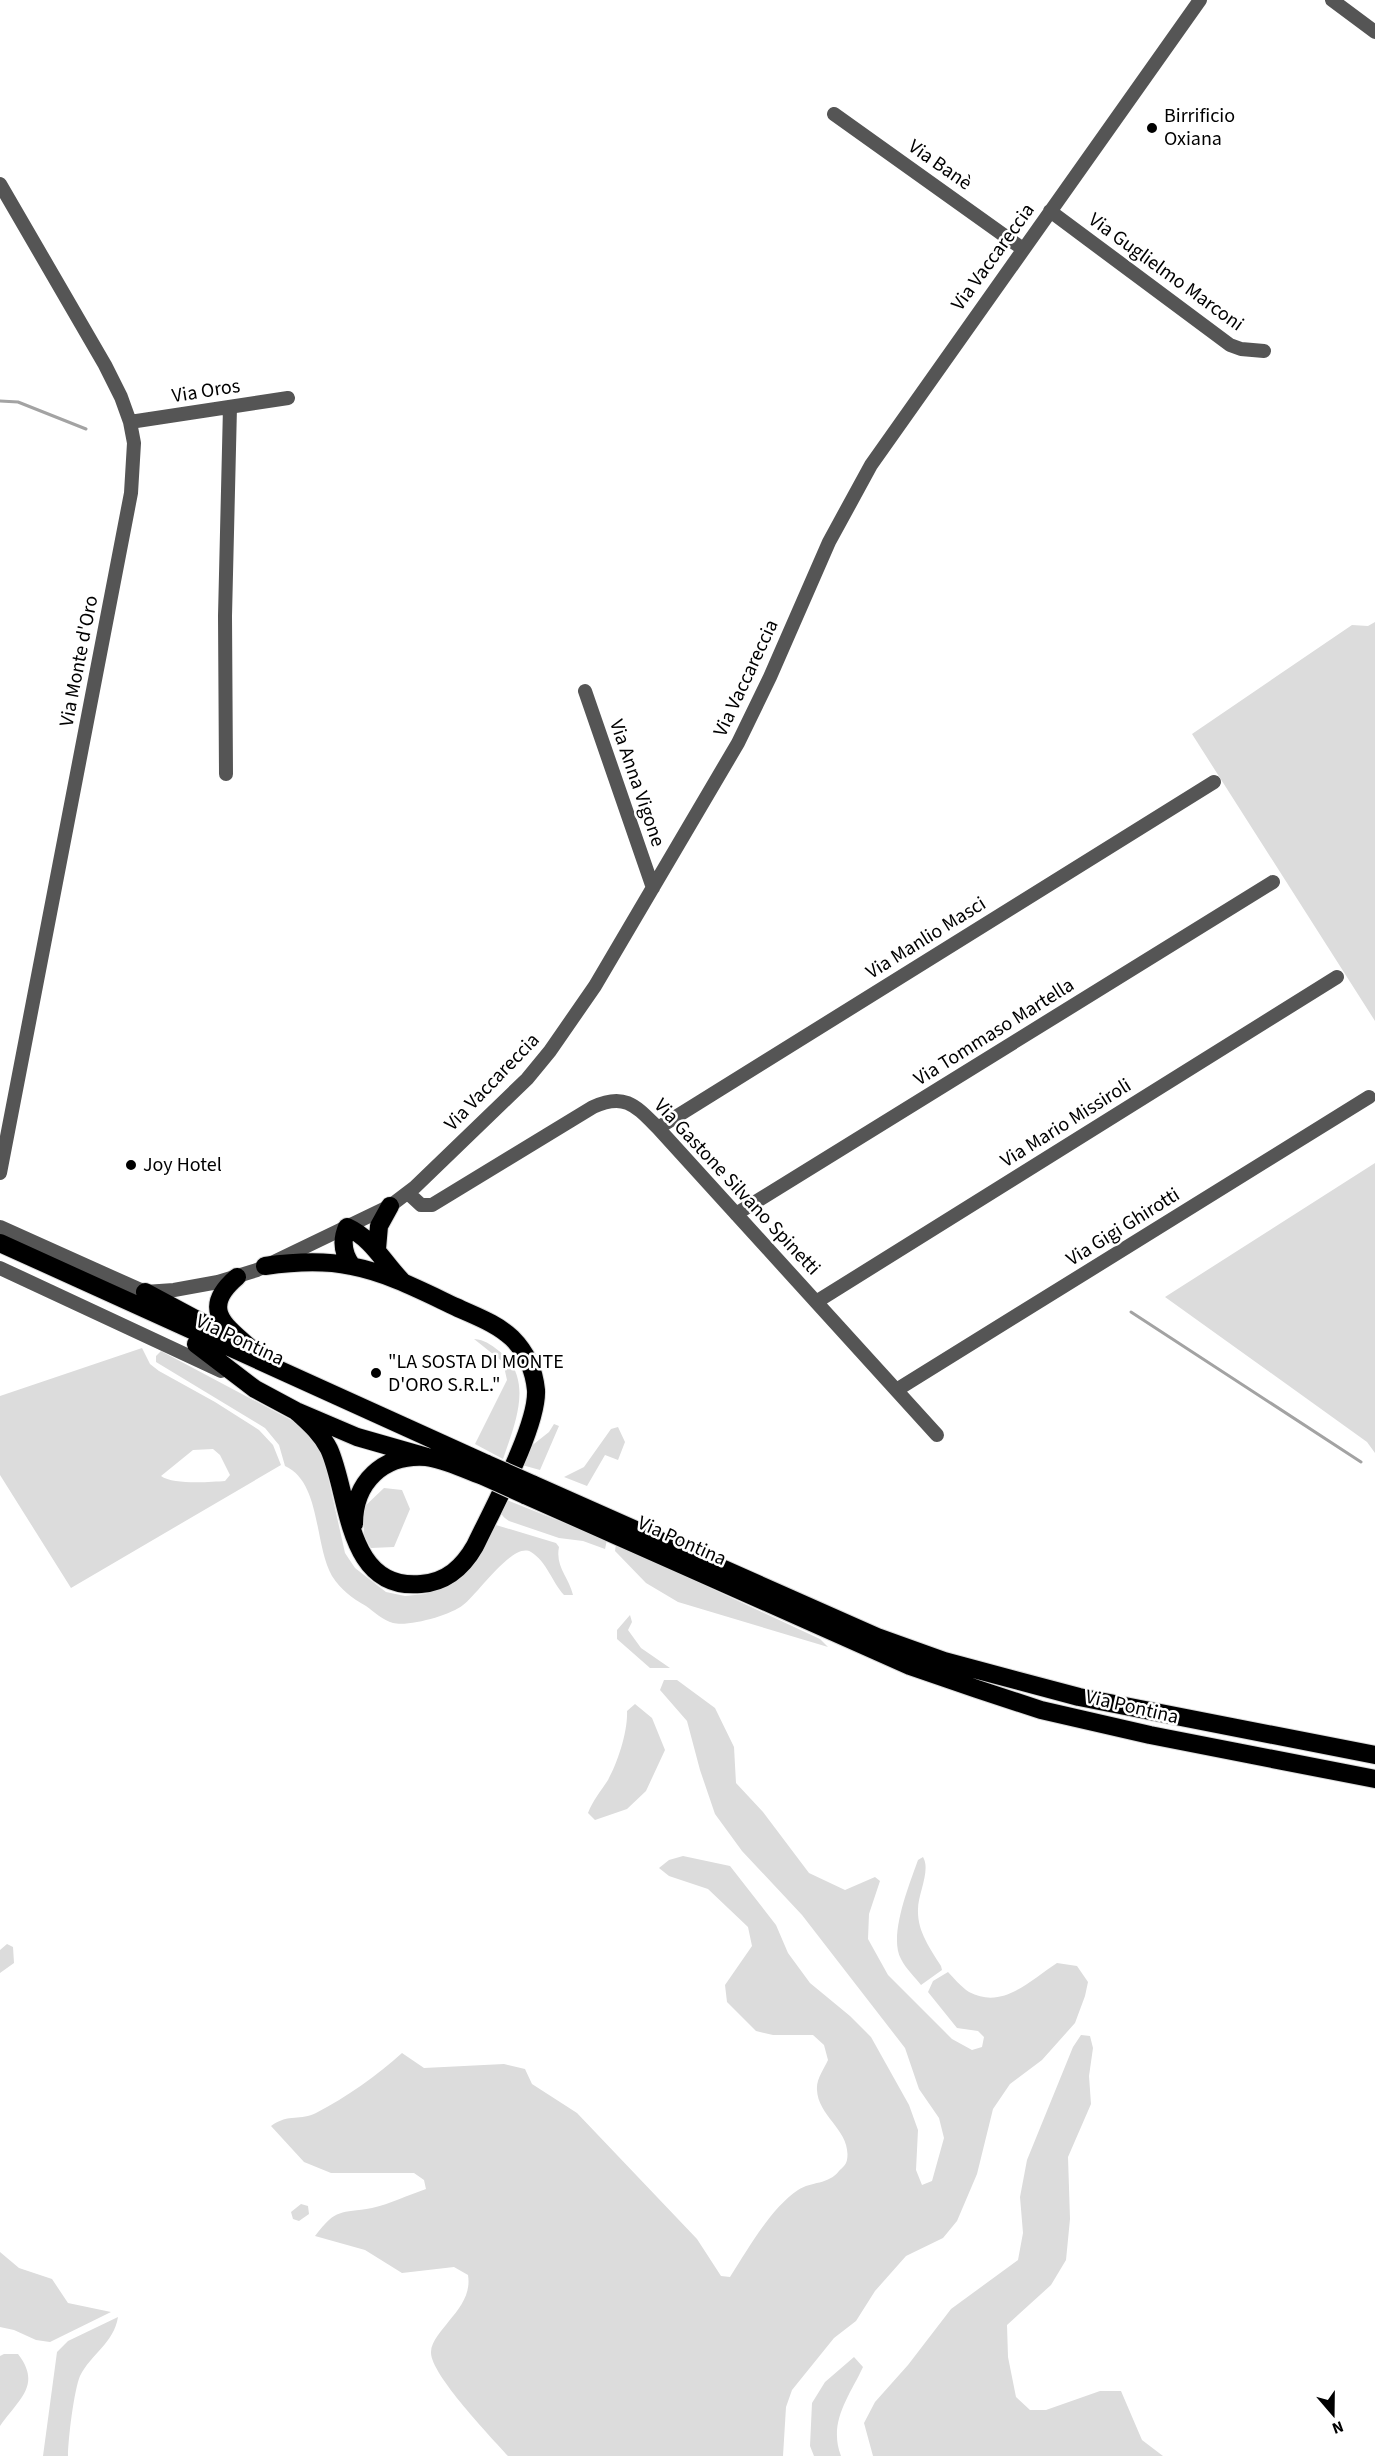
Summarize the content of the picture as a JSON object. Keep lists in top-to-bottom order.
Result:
{
  "streets": {
    "highway": ["Via Pontina"],
    "street": [
      "Via Banè",
      "Via Vaccareccia",
      "Via Guglielmo Marconi",
      "Via Oros",
      "Via Monte d'Oro",
      "Via Anna Vigone",
      "Via Manlio Masci",
      "Via Tommaso Martella",
      "Via Mario Missiroli",
      "Via Gastone Silvano Spinetti",
      "Via Gigi Ghirotti"
    ]
  },
  "crossings": [
    ["Via Banè", "Via Vaccareccia"],
    ["Via Vaccareccia", "Via Guglielmo Marconi"],
    ["Via Vaccareccia", "Via Anna Vigone"],
    ["Via Vaccareccia", "Via Gastone Silvano Spinetti"],
    ["Via Oros", "Via Monte d'Oro"],
    ["Via Manlio Masci", "Via Gastone Silvano Spinetti"],
    ["Via Tommaso Martella", "Via Gastone Silvano Spinetti"],
    ["Via Mario Missiroli", "Via Gastone Silvano Spinetti"],
    ["Via Gastone Silvano Spinetti", "Via Gigi Ghirotti"]
  ],
  "places": ["Birrificio Oxiana", "Joy Hotel", "\"LA SOSTA DI MONTE D'ORO S.R.L.\""],
  "north": "bottom"
}
